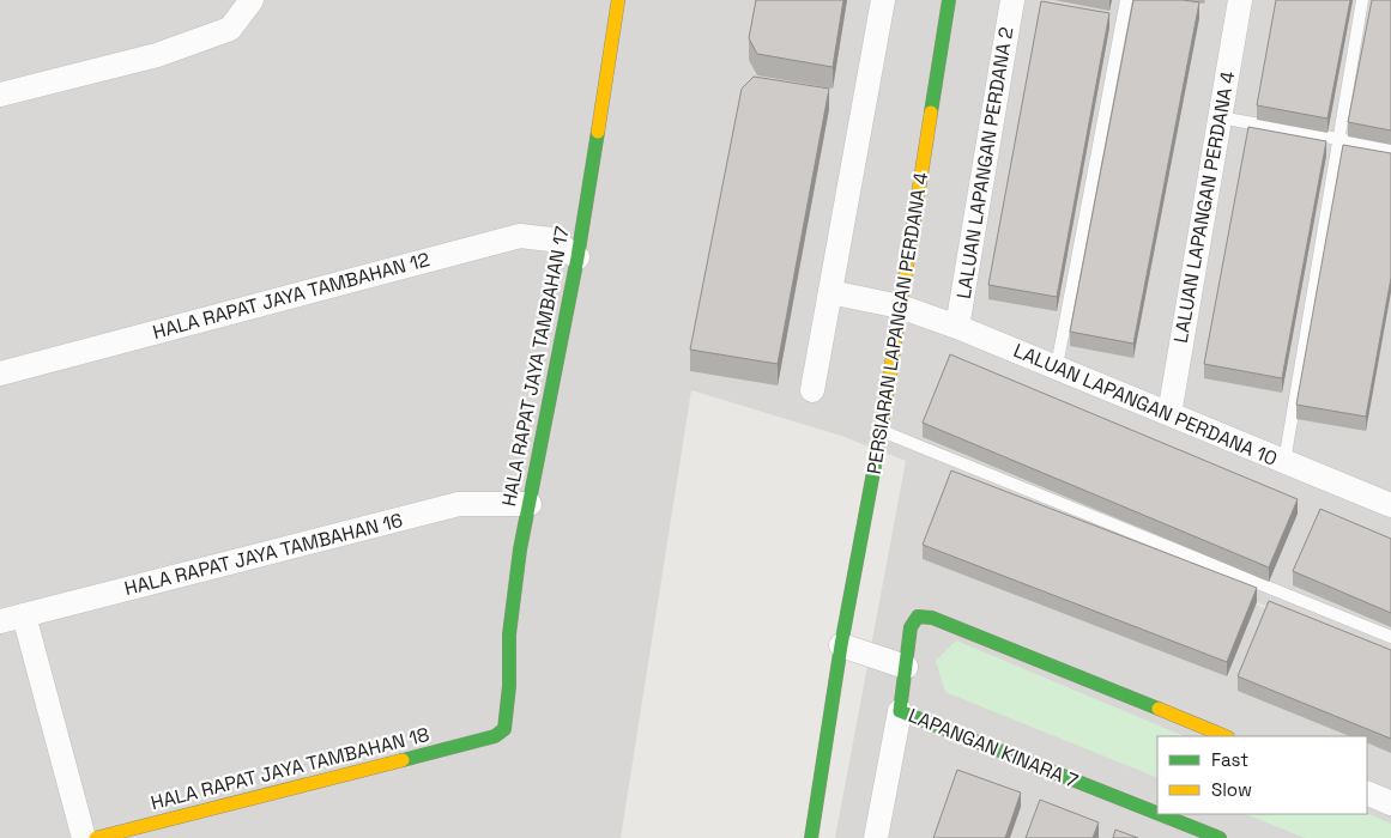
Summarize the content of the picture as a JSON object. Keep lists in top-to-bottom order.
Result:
{
  "streets": {
    "street": [
      "LALUAN LAPANGAN PERDANA 2",
      "LALUAN LAPANGAN PERDANA 4",
      "HALA RAPAT JAYA TAMBAHAN 12",
      "PERSIARAN LAPANGAN PERDANA 4",
      "HALA RAPAT JAYA TAMBAHAN 17",
      "LALUAN LAPANGAN PERDANA 10",
      "HALA RAPAT JAYA TAMBAHAN 16",
      "LAPANGAN KINARA 7",
      "HALA RAPAT JAYA TAMBAHAN 18"
    ]
  },
  "crossings": [
    ["LALUAN LAPANGAN PERDANA 2", "LALUAN LAPANGAN PERDANA 10"],
    ["LALUAN LAPANGAN PERDANA 4", "LALUAN LAPANGAN PERDANA 10"],
    ["HALA RAPAT JAYA TAMBAHAN 12", "HALA RAPAT JAYA TAMBAHAN 17"],
    ["PERSIARAN LAPANGAN PERDANA 4", "LALUAN LAPANGAN PERDANA 10"],
    ["HALA RAPAT JAYA TAMBAHAN 17", "HALA RAPAT JAYA TAMBAHAN 16"],
    ["HALA RAPAT JAYA TAMBAHAN 17", "HALA RAPAT JAYA TAMBAHAN 18"]
  ],
  "legend": ["Fast", "Slow"]
}
